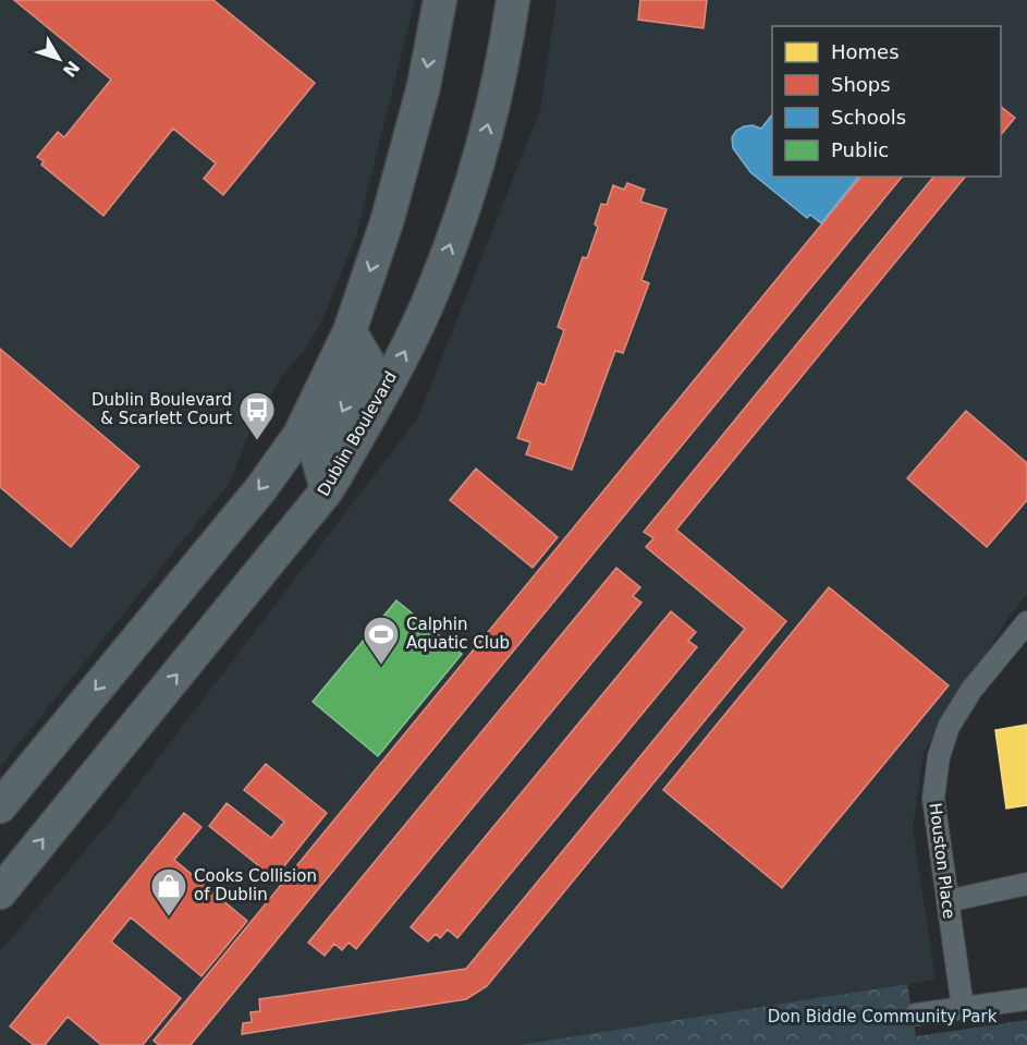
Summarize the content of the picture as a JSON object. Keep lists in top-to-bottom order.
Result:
{
  "streets": {
    "main road": ["Dublin Boulevard"],
    "street": ["Houston Place"]
  },
  "parks": ["Don Biddle Community Park"],
  "places": {
    "bus stop": ["Dublin Boulevard & Scarlett Court"],
    "sports": ["Calphin Aquatic Club"],
    "shop": ["Cooks Collision of Dublin"]
  },
  "legend": [
    "Homes",
    "Shops",
    "Schools",
    "Public"
  ],
  "north": "bottom right"
}
